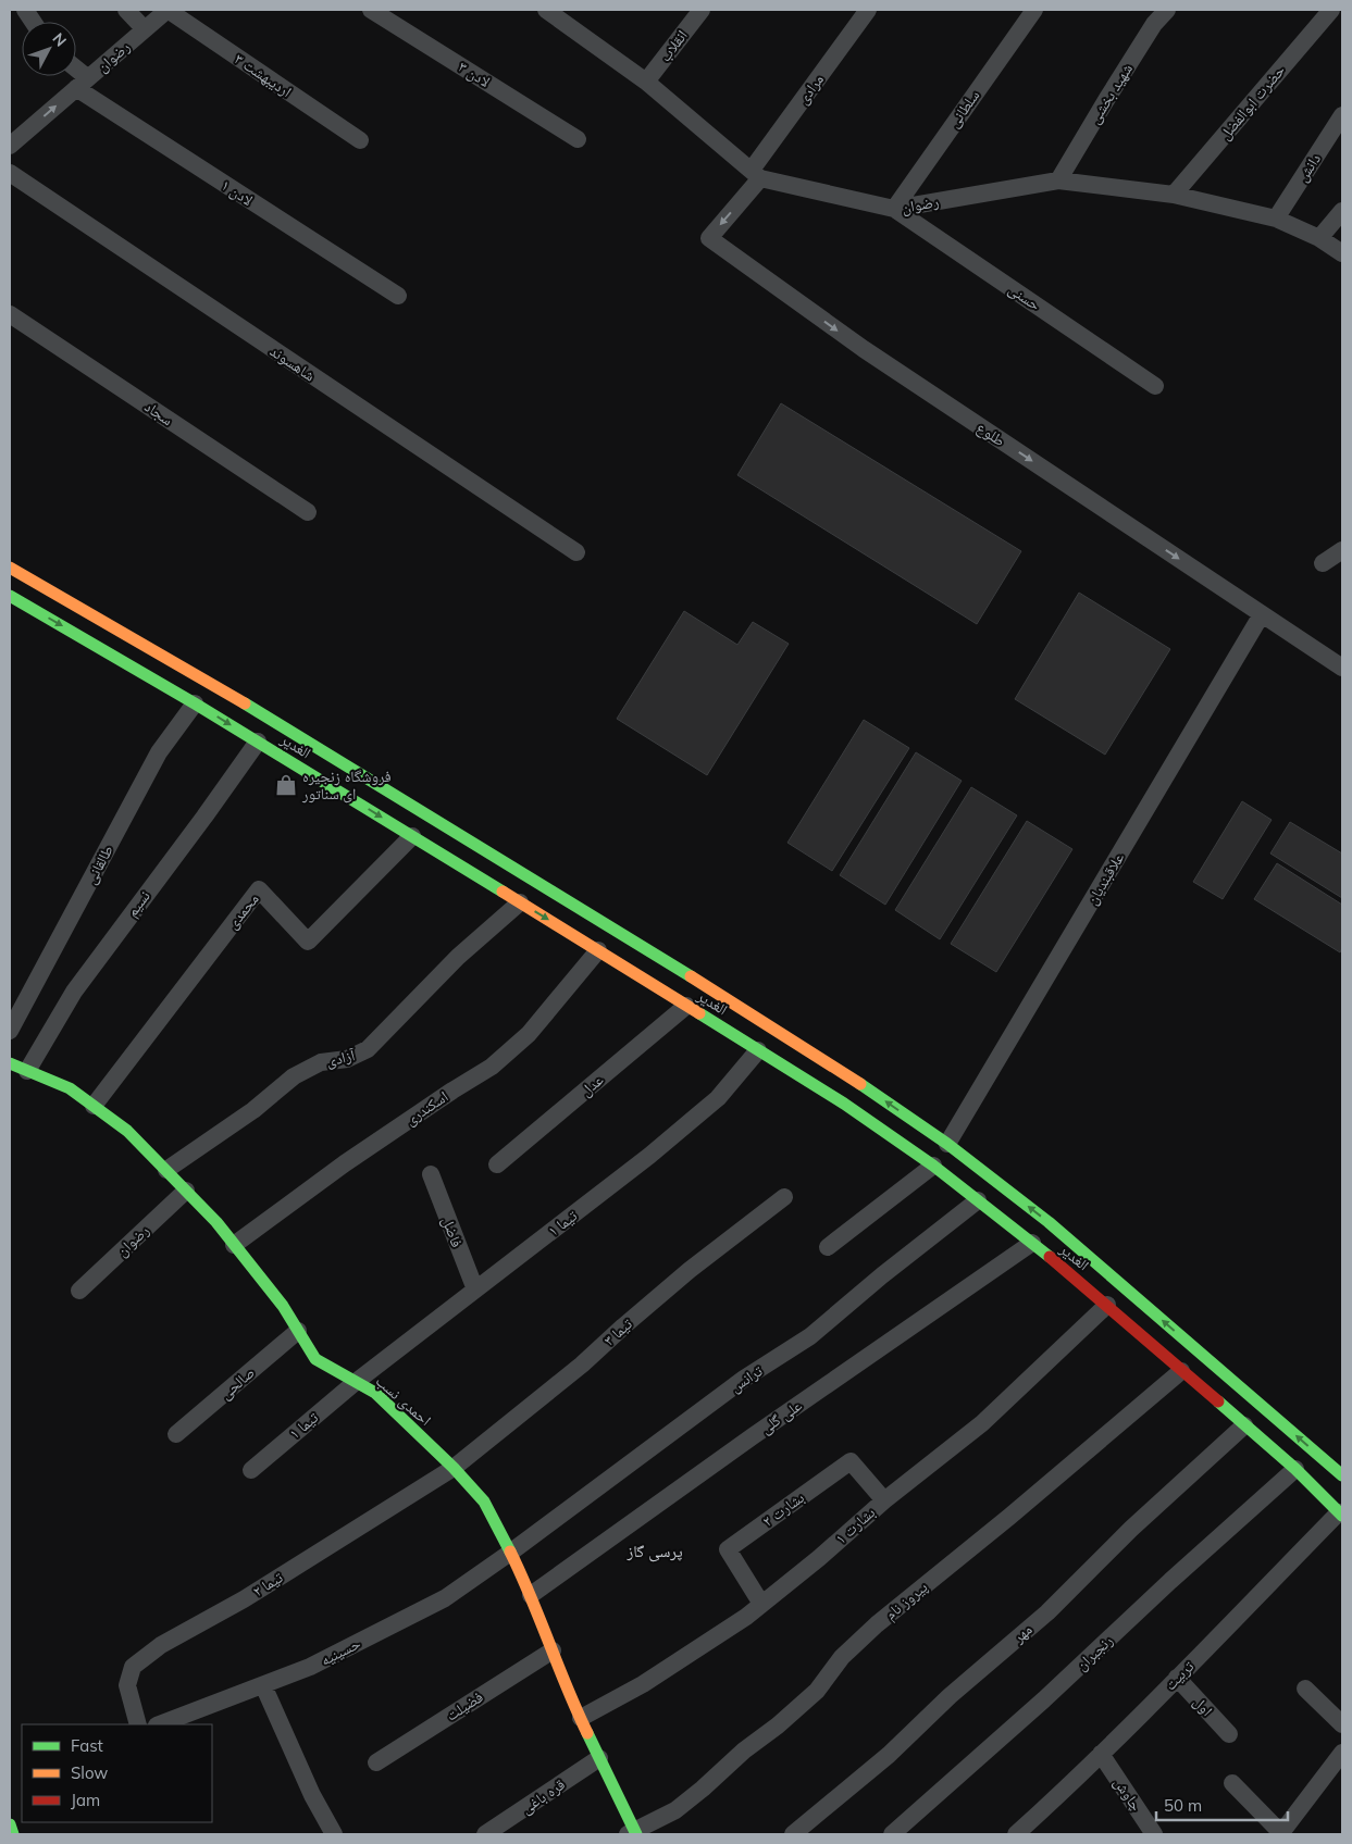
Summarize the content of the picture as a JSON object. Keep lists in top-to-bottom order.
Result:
{
  "streets": {
    "main road": ["الغدیر", "احمدی نسب"],
    "street": [
      "انقلاب",
      "رضوان",
      "لادن ۳",
      "اردیبهشت ۳",
      "مرادی",
      "شهید بخشی",
      "حضرت ابوالفضل",
      "سلطانی",
      "دانش",
      "لادن ۱",
      "حسنی",
      "شاهسوند",
      "سجاد",
      "طلوع",
      "طالقانی",
      "علاقبندیان",
      "نسیم",
      "محمدی",
      "آزادی",
      "عدل",
      "اسکندری",
      "تیما ۱",
      "فاضل",
      "تیما ۳",
      "ترانس",
      "صالحی",
      "علی گلی",
      "۱ تیما",
      "بشارت ۲",
      "بشارت ۱",
      "تیما ۲",
      "پیروز نام",
      "مهر",
      "حسینیه",
      "رنجبران",
      "تربیت",
      "فضیلت",
      "اول",
      "چاوش",
      "قره باغی"
    ]
  },
  "crossings": [
    ["انقلاب", "رضوان"],
    ["رضوان", "اردیبهشت ۳"],
    ["رضوان", "مرادی"],
    ["رضوان", "شهید بخشی"],
    ["رضوان", "حضرت ابوالفضل"],
    ["رضوان", "سلطانی"],
    ["رضوان", "دانش"],
    ["رضوان", "لادن ۱"],
    ["رضوان", "حسنی"],
    ["رضوان", "طلوع"],
    ["رضوان", "احمدی نسب"],
    ["مرادی", "طلوع"],
    ["سلطانی", "حسنی"],
    ["طلوع", "علاقبندیان"],
    ["الغدیر", "طالقانی"],
    ["الغدیر", "علاقبندیان"],
    ["الغدیر", "نسیم"],
    ["الغدیر", "محمدی"],
    ["الغدیر", "آزادی"],
    ["الغدیر", "عدل"],
    ["الغدیر", "اسکندری"],
    ["الغدیر", "تیما ۱"],
    ["الغدیر", "ترانس"],
    ["الغدیر", "علی گلی"],
    ["الغدیر", "بشارت ۱"],
    ["الغدیر", "پیروز نام"],
    ["الغدیر", "مهر"],
    ["الغدیر", "رنجبران"],
    ["الغدیر", "تربیت"],
    ["نسیم", "احمدی نسب"],
    ["محمدی", "احمدی نسب"],
    ["آزادی", "احمدی نسب"],
    ["اسکندری", "احمدی نسب"],
    ["تیما ۱", "فاضل"],
    ["تیما ۱", "احمدی نسب"],
    ["تیما ۱", "۱ تیما"],
    ["تیما ۳", "احمدی نسب"],
    ["تیما ۳", "تیما ۲"],
    ["ترانس", "احمدی نسب"],
    ["ترانس", "حسینیه"],
    ["صالحی", "احمدی نسب"],
    ["احمدی نسب", "علی گلی"],
    ["احمدی نسب", "۱ تیما"],
    ["احمدی نسب", "بشارت ۱"],
    ["احمدی نسب", "تیما ۲"],
    ["احمدی نسب", "پیروز نام"],
    ["احمدی نسب", "حسینیه"],
    ["احمدی نسب", "فضیلت"],
    ["احمدی نسب", "قره باغی"],
    ["بشارت ۲", "بشارت ۱"],
    ["تربیت", "اول"],
    ["تربیت", "چاوش"]
  ],
  "one_way": ["طلوع"],
  "districts": ["پرسی گاز"],
  "places": {
    "shop": ["فروشگاه زنجیره ای سناتور"]
  },
  "legend": ["Fast", "Slow", "Jam"],
  "scale_bar": "50 m",
  "north": "top right"
}
